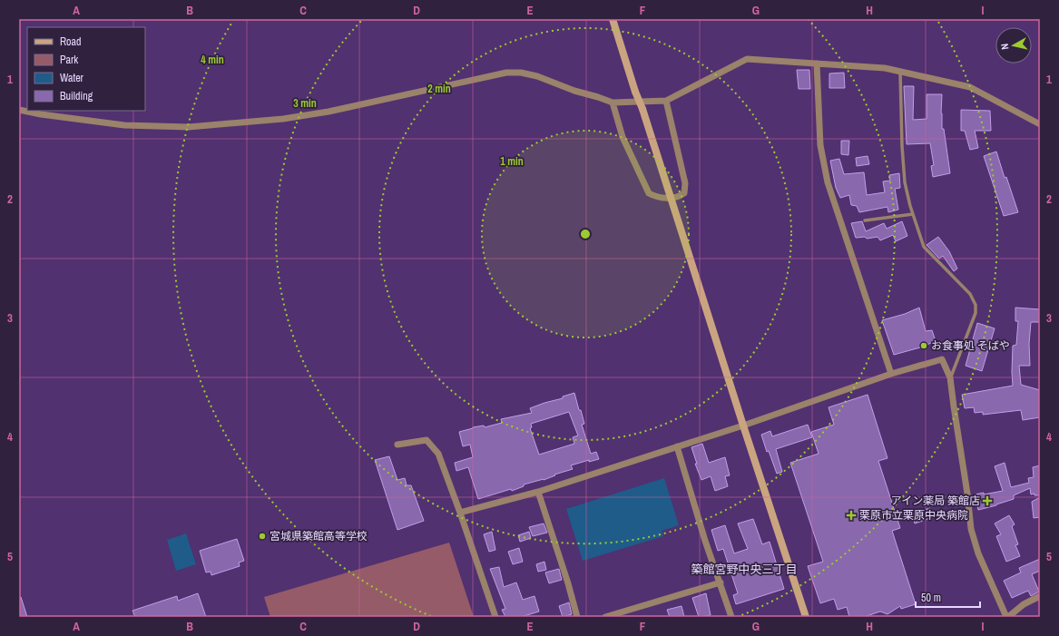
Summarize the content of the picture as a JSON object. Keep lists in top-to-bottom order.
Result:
{
  "districts": ["築館宮野中央三丁目"],
  "places": {
    "other": ["お食事処 そばや", "宮城県築館高等学校"],
    "health": ["アイン薬局 築館店", "栗原市立栗原中央病院"]
  },
  "legend": [
    "Road",
    "Park",
    "Water",
    "Building"
  ],
  "scale_bar": "50 m",
  "north": "left",
  "grid": {
    "columns": [
      "A",
      "B",
      "C",
      "D",
      "E",
      "F",
      "G",
      "H",
      "I"
    ],
    "rows": [
      "1",
      "2",
      "3",
      "4",
      "5"
    ]
  },
  "rings": [
    "4 min",
    "2 min",
    "3 min",
    "1 min"
  ]
}
